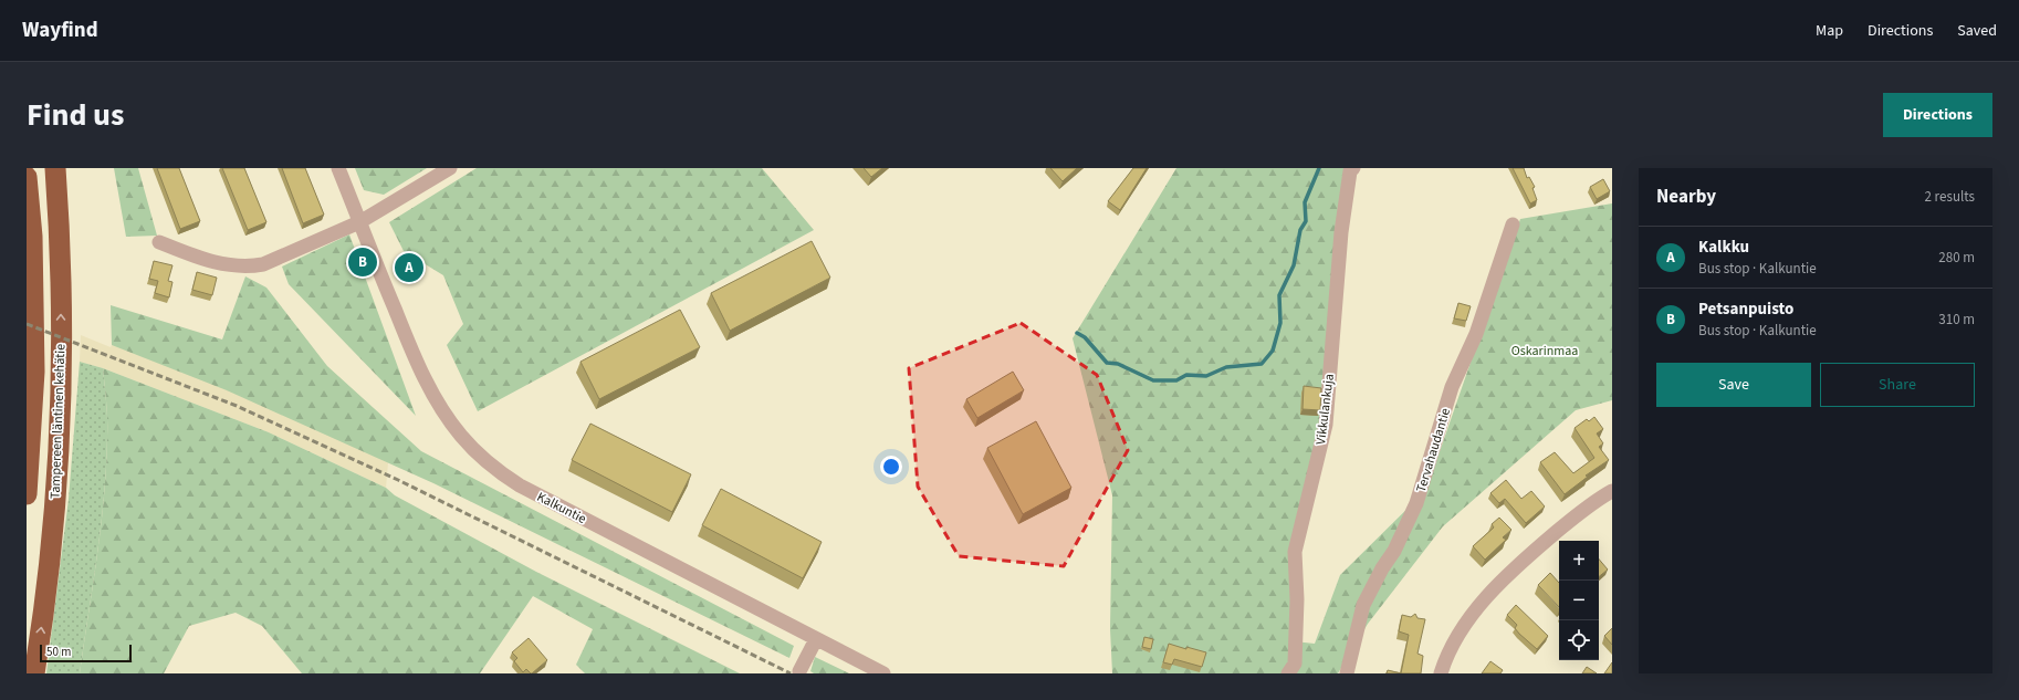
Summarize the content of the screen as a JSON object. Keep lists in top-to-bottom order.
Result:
{
  "streets": {
    "highway": ["Tampereen läntinen kehätie"],
    "street": ["Vikkulankuja", "Tervahaudantie", "Kalkuntie"]
  },
  "parks": ["Oskarinmaa"],
  "scale_bar": "50 m",
  "page": {
    "header": "Wayfind",
    "nav": ["Map", "Directions", "Saved"],
    "title": "Find us",
    "buttons": [
      "Directions",
      ["Save", "Share"]
    ],
    "heading": ["Nearby", "2 results"],
    "list": [
      {
        "mark": "A",
        "name": "Kalkku",
        "note": "Bus stop · Kalkuntie",
        "value": "280 m"
      },
      {
        "mark": "B",
        "name": "Petsanpuisto",
        "note": "Bus stop · Kalkuntie",
        "value": "310 m"
      }
    ],
    "pins": ["B", "A"],
    "map_buttons": ["+", "−"],
    "scale": "50 m"
  }
}
